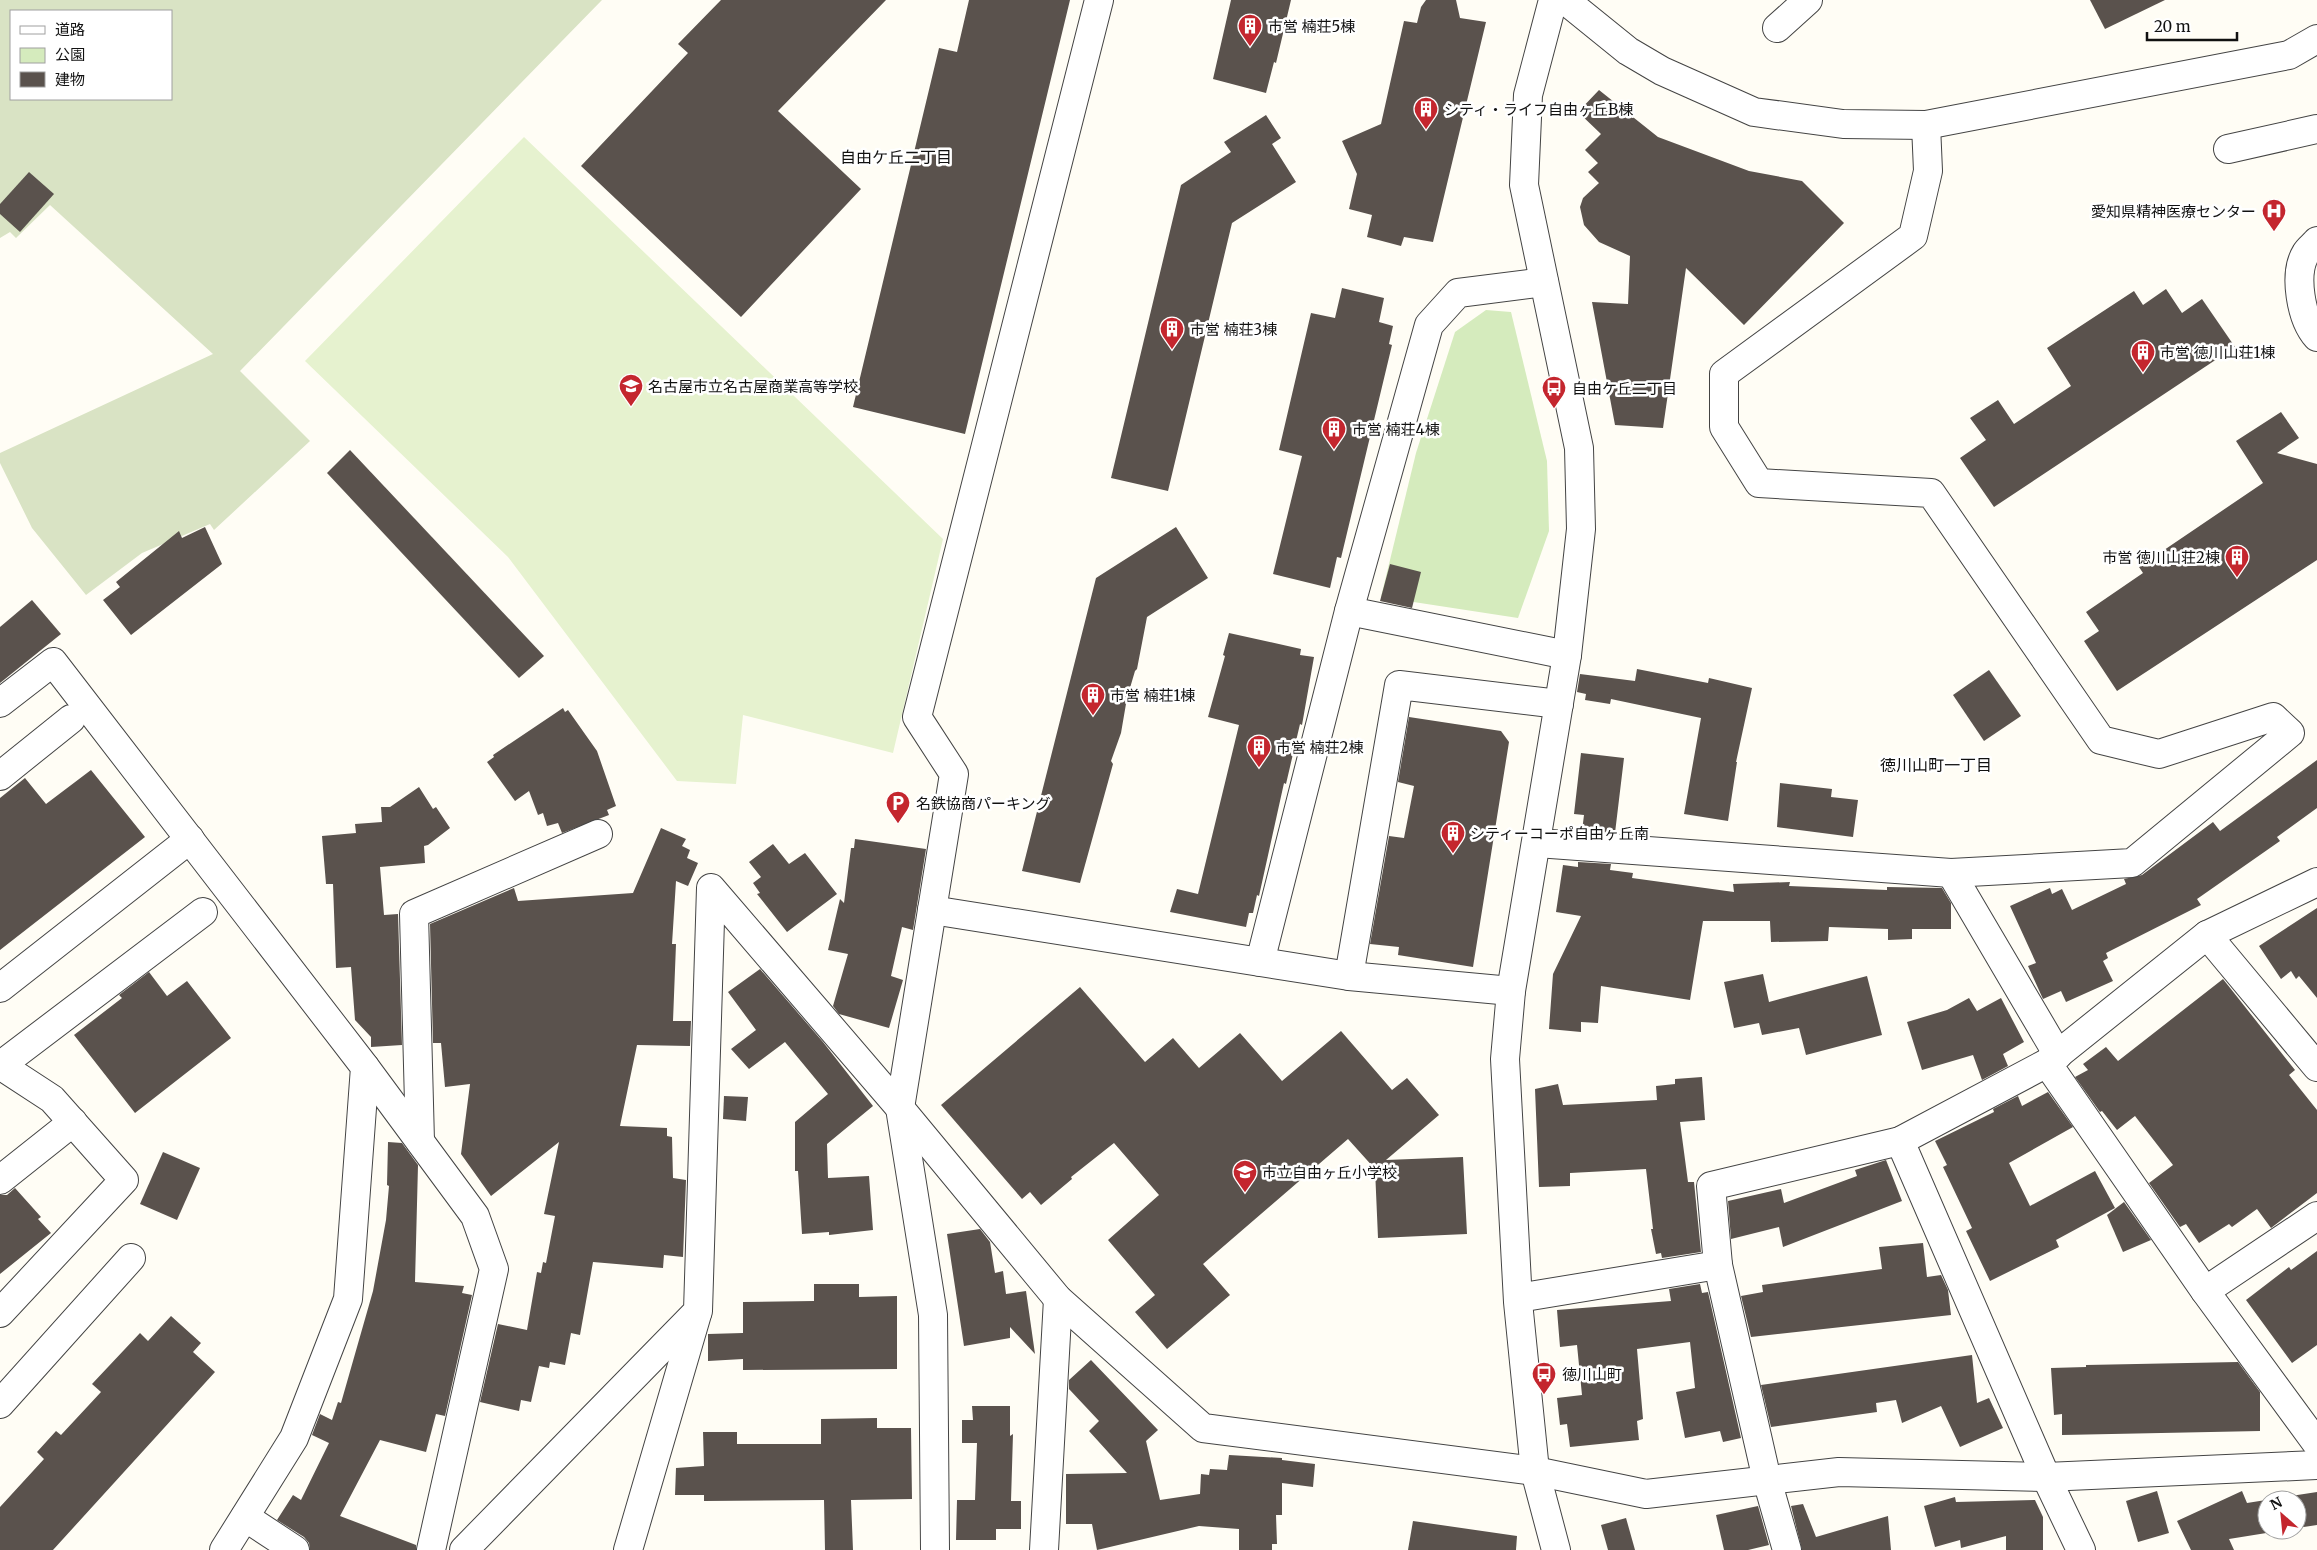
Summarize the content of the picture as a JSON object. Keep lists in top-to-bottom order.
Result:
{
  "districts": ["自由ケ丘二丁目", "徳川山町一丁目"],
  "places": {
    "building": [
      "市営 楠荘5棟",
      "シティ・ライフ自由ヶ丘B棟",
      "市営 楠荘3棟",
      "市営 徳川山荘1棟",
      "市営 楠荘4棟",
      "市営 徳川山荘2棟",
      "市営 楠荘1棟",
      "市営 楠荘2棟",
      "シティーコーポ自由ヶ丘南"
    ],
    "hospital": ["愛知県精神医療センター"],
    "school or university": ["名古屋市立名古屋商業高等学校", "市立自由ヶ丘小学校"],
    "bus stop": ["自由ケ丘二丁目", "徳川山町"],
    "parking": ["名鉄協商パーキング"]
  },
  "legend": ["道路", "公園", "建物"],
  "scale_bar": "20 m",
  "north": "top left"
}
